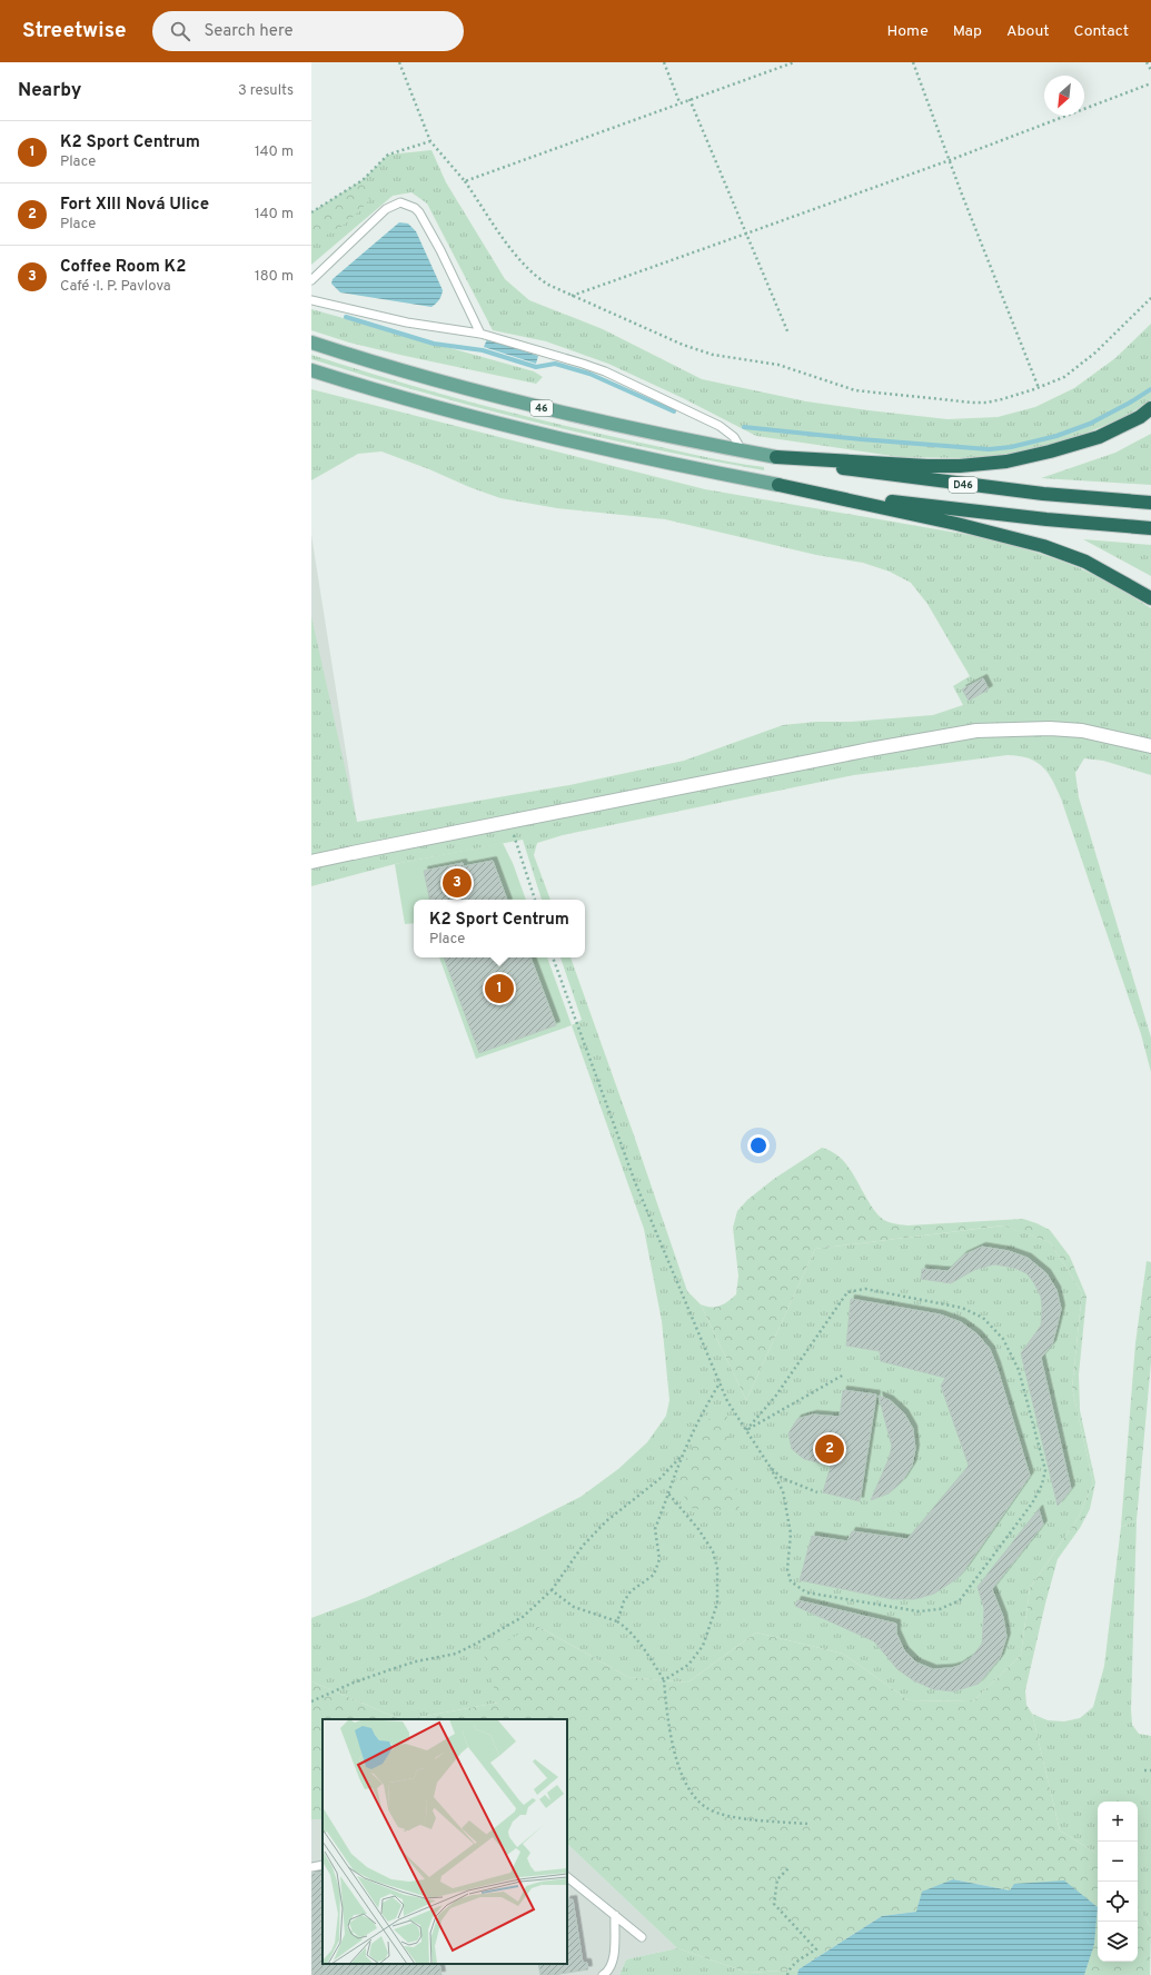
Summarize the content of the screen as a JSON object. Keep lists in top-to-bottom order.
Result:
{
  "streets": {
    "highway": ["D46"],
    "main road": ["46"]
  },
  "crossings": [
    ["46", "D46"]
  ],
  "north": "bottom left",
  "page": {
    "header": "Streetwise",
    "search": "Search here",
    "nav": [
      "Home",
      "Map",
      "About",
      "Contact"
    ],
    "heading": ["Nearby", "3 results"],
    "list": [
      {
        "mark": "1",
        "name": "K2 Sport Centrum",
        "note": "Place",
        "value": "140 m"
      },
      {
        "mark": "2",
        "name": "Fort XIII Nová Ulice",
        "note": "Place",
        "value": "140 m"
      },
      {
        "mark": "3",
        "name": "Coffee Room K2",
        "note": "Café · I. P. Pavlova",
        "value": "180 m"
      }
    ],
    "pins": ["3", "1", "2"],
    "popup": ["K2 Sport Centrum", "Place"],
    "map_buttons": ["+", "−"]
  }
}
